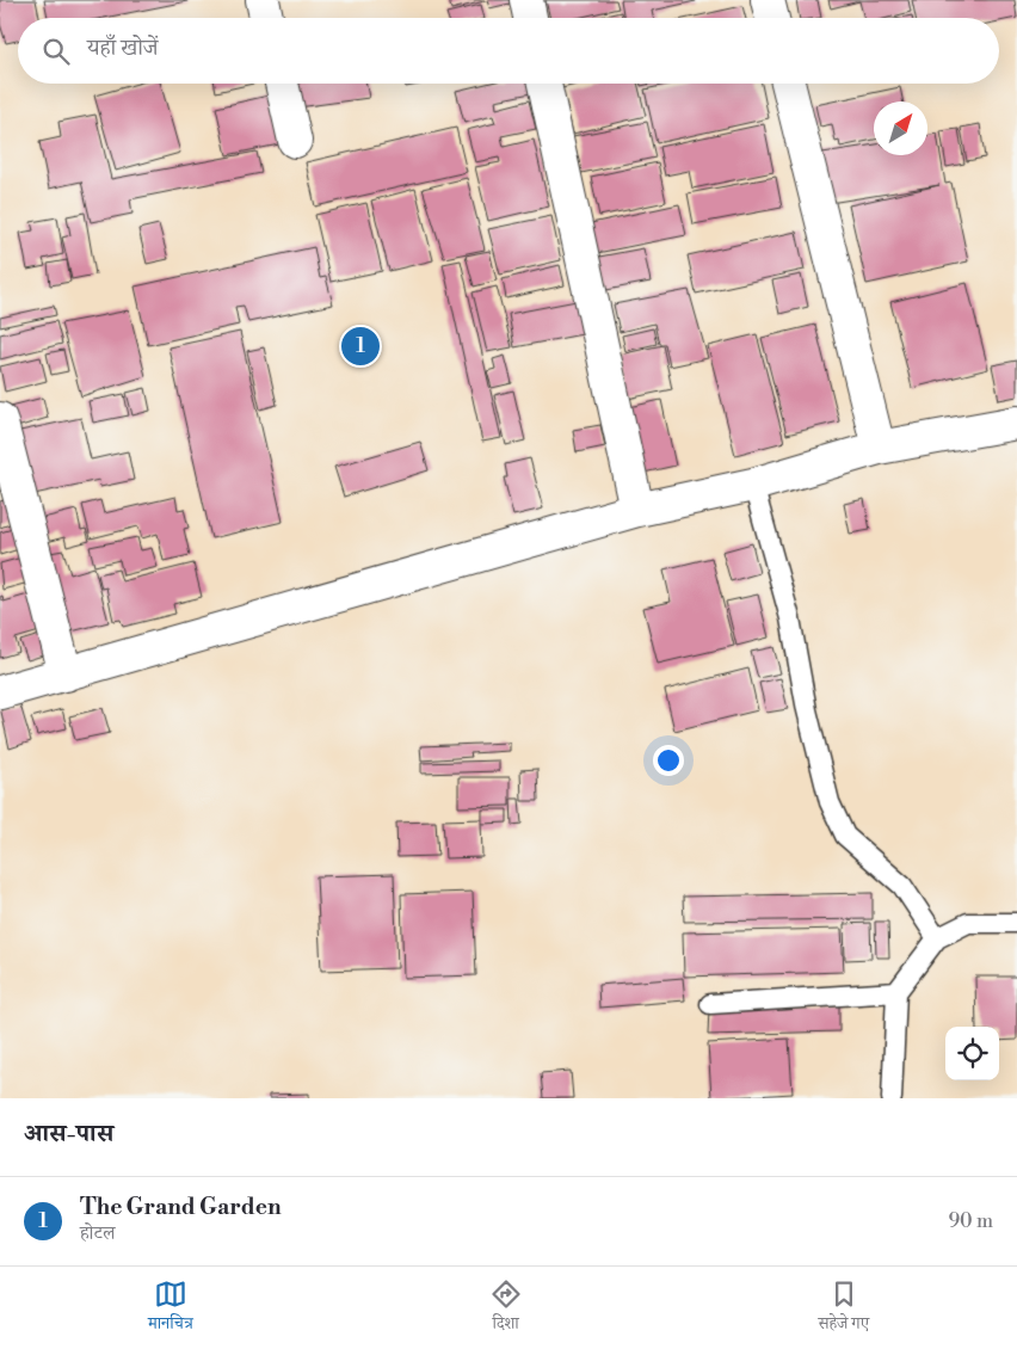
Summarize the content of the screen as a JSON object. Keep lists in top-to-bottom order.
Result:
{
  "north": "top right",
  "page": {
    "search": "यहाँ खोजें",
    "pins": "1",
    "heading": "आस-पास",
    "list": [
      {
        "mark": "1",
        "name": "The Grand Garden",
        "note": "होटल",
        "value": "90 m"
      }
    ],
    "nav": ["मानचित्र", "दिशा", "सहेजे गए"]
  }
}
